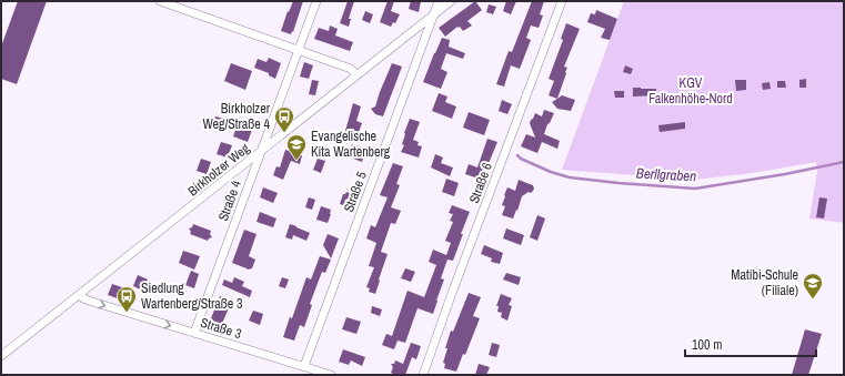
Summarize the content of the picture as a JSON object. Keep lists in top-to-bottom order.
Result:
{
  "streets": {
    "street": [
      "Birkholzer Weg",
      "Straße 6",
      "Straße 5",
      "Straße 4",
      "Straße 3"
    ]
  },
  "crossings": [
    ["Birkholzer Weg", "Straße 5"],
    ["Birkholzer Weg", "Straße 4"],
    ["Birkholzer Weg", "Straße 3"],
    ["Straße 5", "Straße 3"],
    ["Straße 4", "Straße 3"]
  ],
  "one_way": ["Straße 3"],
  "water": ["Berllgraben"],
  "parks": ["KGV Falkenhöhe-Nord"],
  "places": {
    "bus stop": ["Birkholzer Weg/Straße 4", "Siedlung Wartenberg/Straße 3"],
    "school or university": ["Evangelische Kita Wartenberg", "Matibi-Schule (Filiale)"]
  },
  "scale_bar": "100 m"
}
